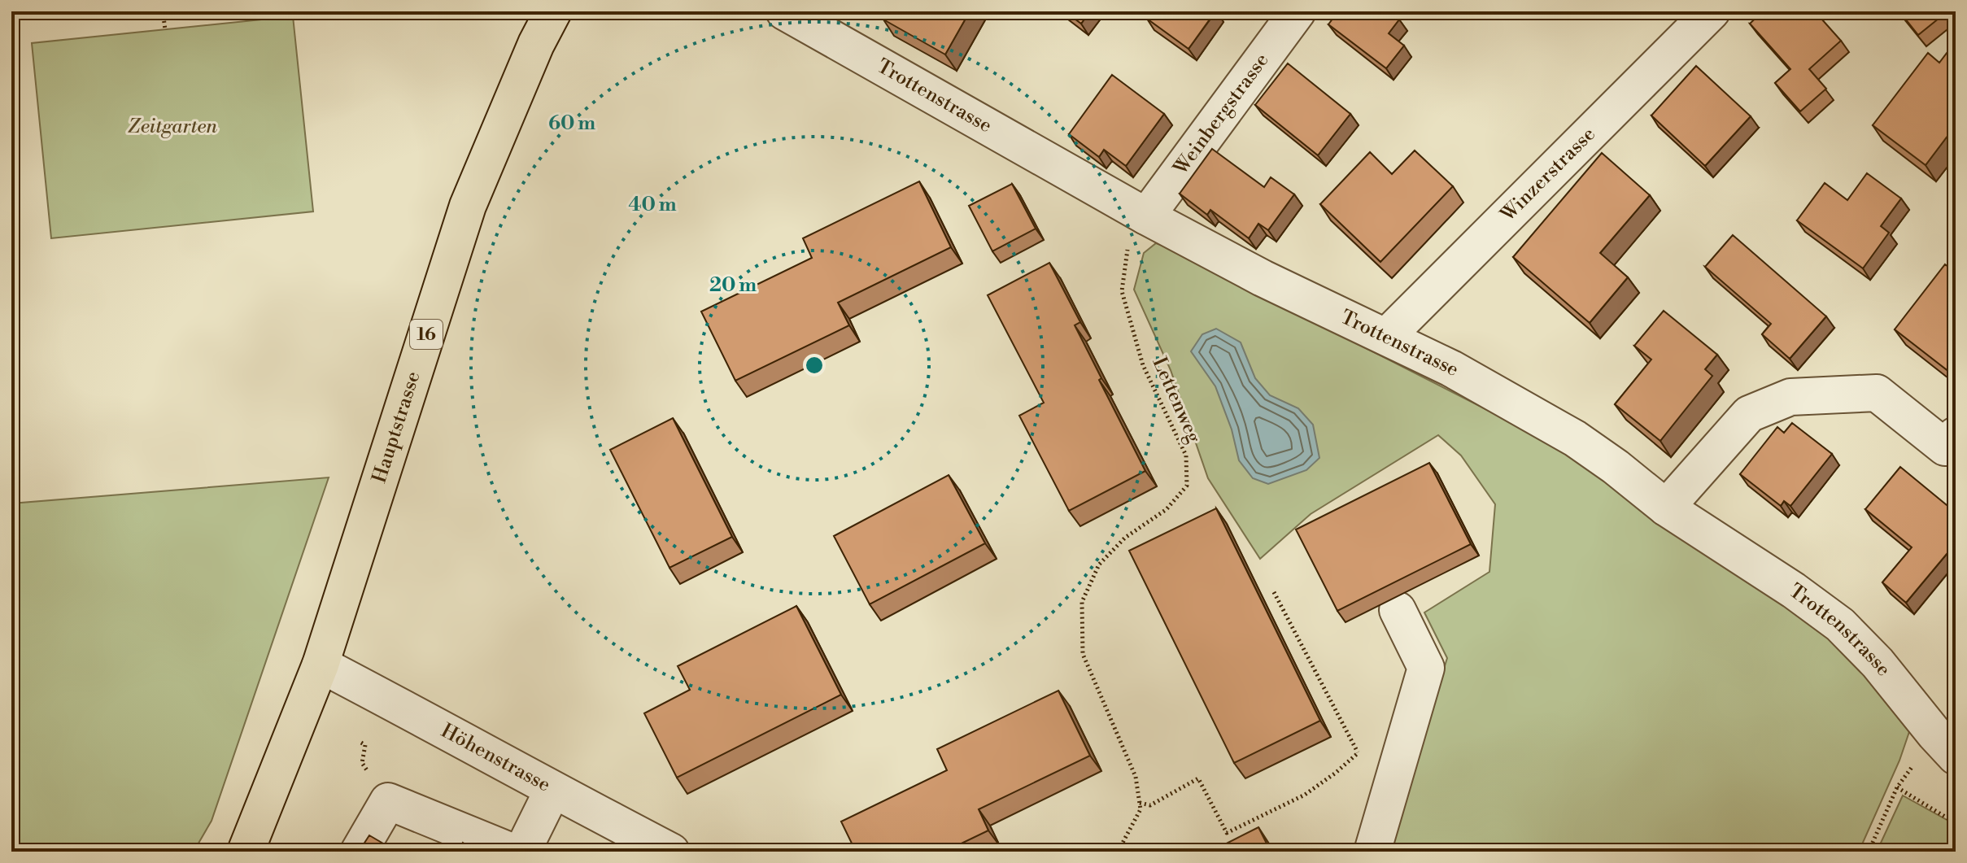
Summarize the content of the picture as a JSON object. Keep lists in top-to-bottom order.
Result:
{
  "streets": {
    "main road": ["16", "Hauptstrasse"],
    "street": [
      "Trottenstrasse",
      "Weinbergstrasse",
      "Winzerstrasse",
      "Höhenstrasse"
    ],
    "path": ["Lettenweg"]
  },
  "crossings": [
    ["Trottenstrasse", "Weinbergstrasse"],
    ["Trottenstrasse", "Winzerstrasse"],
    ["Trottenstrasse", "Lettenweg"],
    ["Weinbergstrasse", "Lettenweg"],
    ["16", "Hauptstrasse"],
    ["16", "Höhenstrasse"],
    ["Hauptstrasse", "Höhenstrasse"]
  ],
  "parks": ["Zeitgarten"],
  "rings": ["60 m", "40 m", "20 m"]
}
